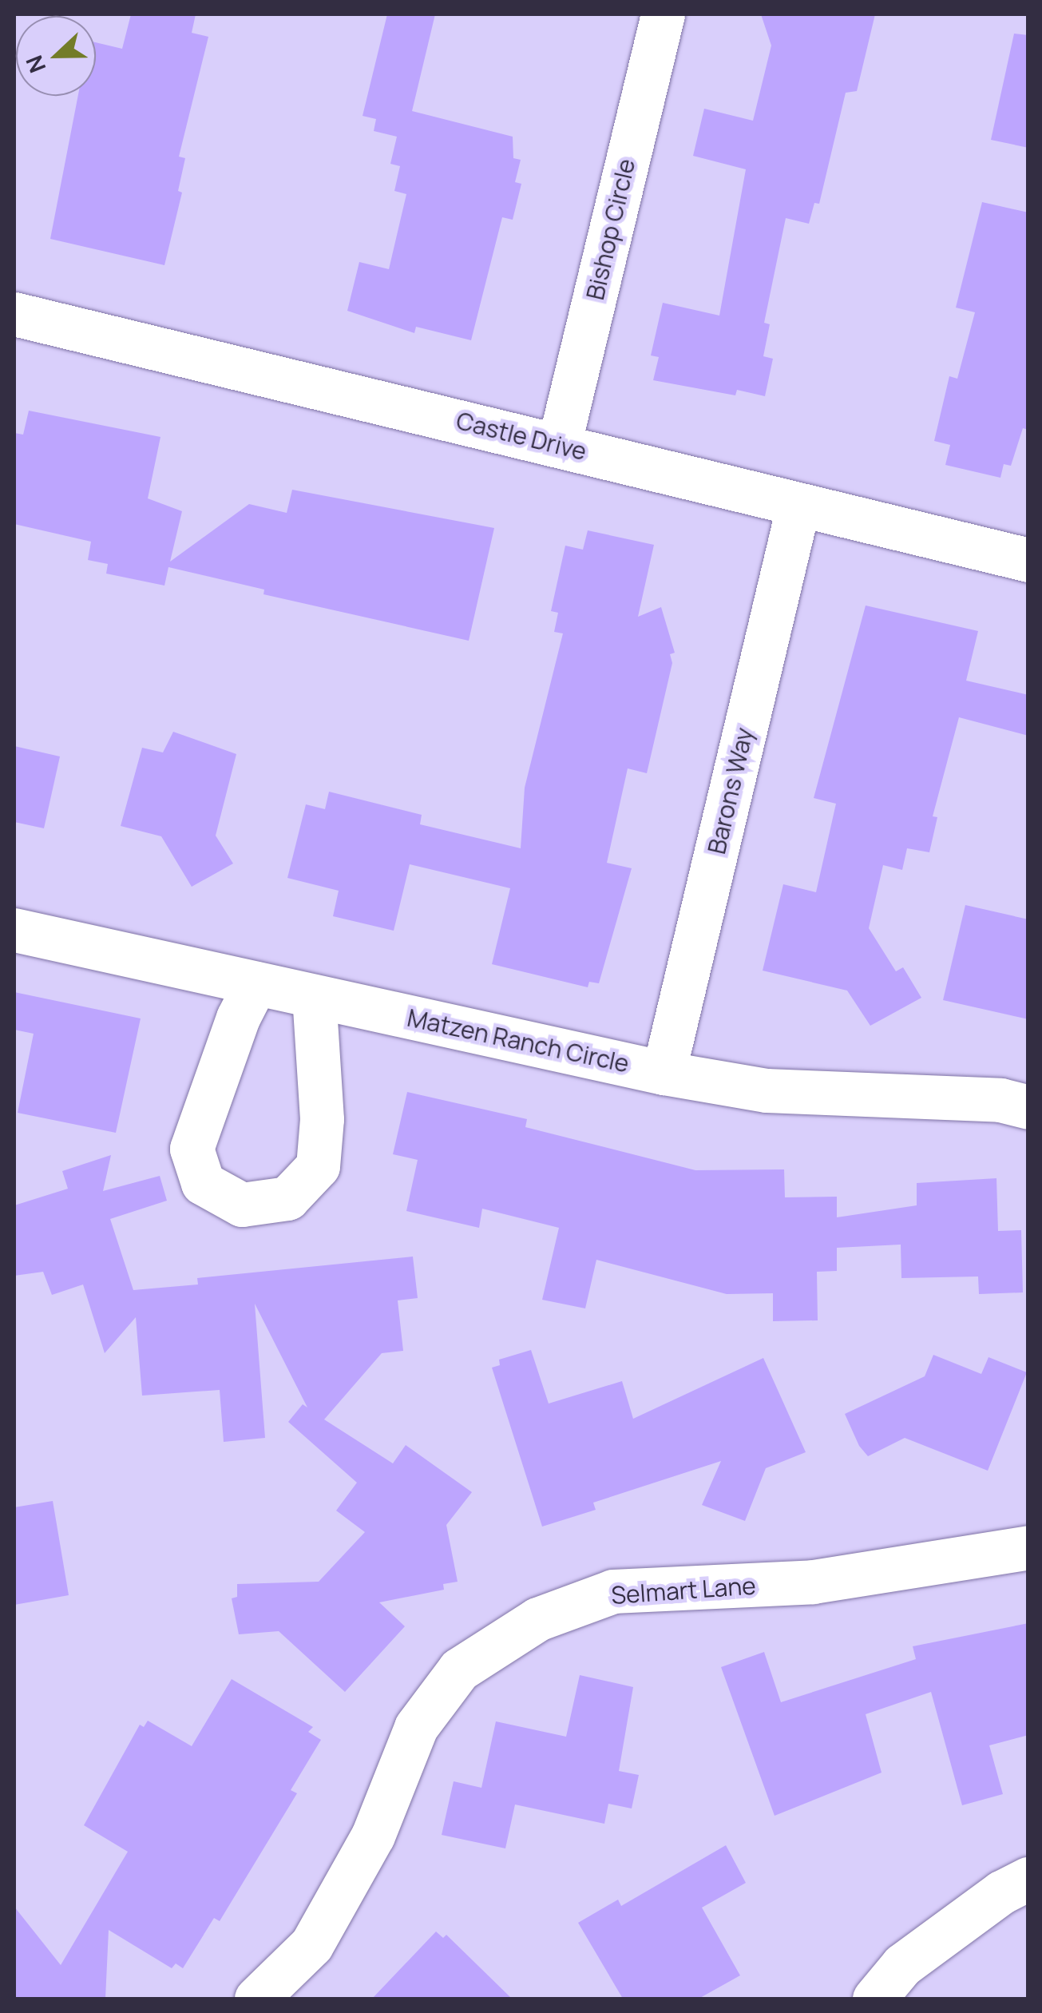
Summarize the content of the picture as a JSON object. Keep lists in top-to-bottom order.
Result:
{
  "streets": {
    "street": [
      "Bishop Circle",
      "Castle Drive",
      "Barons Way",
      "Matzen Ranch Circle",
      "Selmart Lane"
    ]
  },
  "crossings": [
    ["Bishop Circle", "Castle Drive"],
    ["Castle Drive", "Barons Way"],
    ["Barons Way", "Matzen Ranch Circle"]
  ],
  "north": "left"
}
